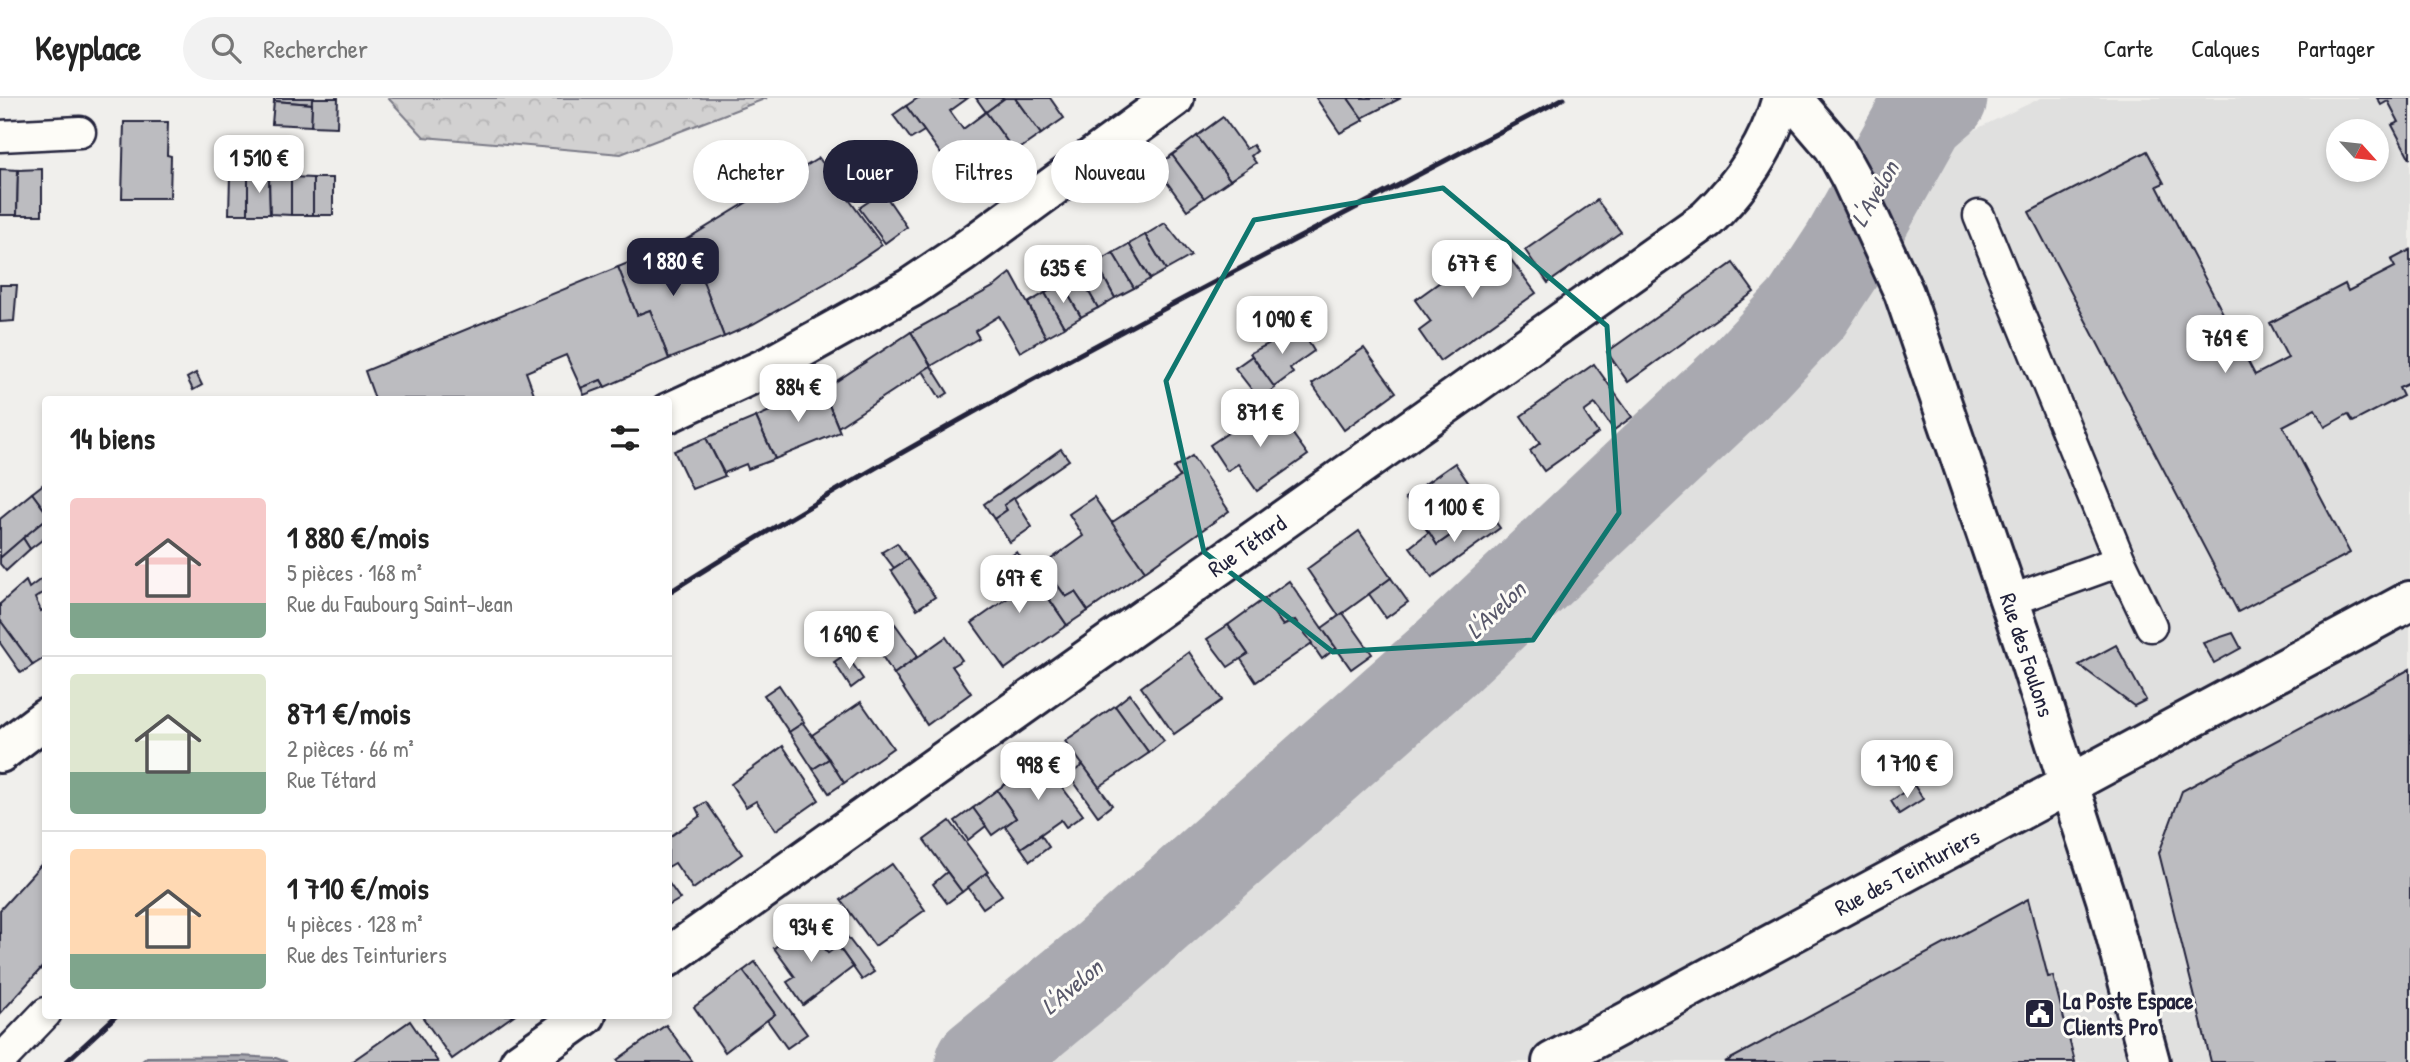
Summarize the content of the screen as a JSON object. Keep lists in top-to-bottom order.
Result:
{
  "streets": {
    "street": ["Rue Tétard", "Rue des Foulons", "Rue des Teinturiers"]
  },
  "crossings": [
    ["Rue des Foulons", "Rue des Teinturiers"]
  ],
  "water": ["L'Avelon"],
  "places": {
    "public building": ["La Poste Espace Clients Pro"]
  },
  "north": "bottom right",
  "page": {
    "header": "Keyplace",
    "search": "Rechercher",
    "nav": ["Carte", "Calques", "Partager"],
    "price": [
      "1 510 €",
      "1 880 €",
      "677 €",
      "635 €",
      "1 090 €",
      "769 €",
      "884 €",
      "871 €",
      "1 100 €",
      "697 €",
      "1 690 €",
      "1 710 €",
      "998 €",
      "934 €"
    ],
    "chip": [
      "Acheter",
      "Louer",
      "Filtres",
      "Nouveau"
    ],
    "heading": "14 biens",
    "list": [
      {
        "name": "1 880 €/mois",
        "note": "5 pièces · 168 m² · Rue du Faubourg Saint-Jean"
      },
      {
        "name": "871 €/mois",
        "note": "2 pièces · 66 m² · Rue Tétard"
      },
      {
        "name": "1 710 €/mois",
        "note": "4 pièces · 128 m² · Rue des Teinturiers"
      }
    ]
  }
}
